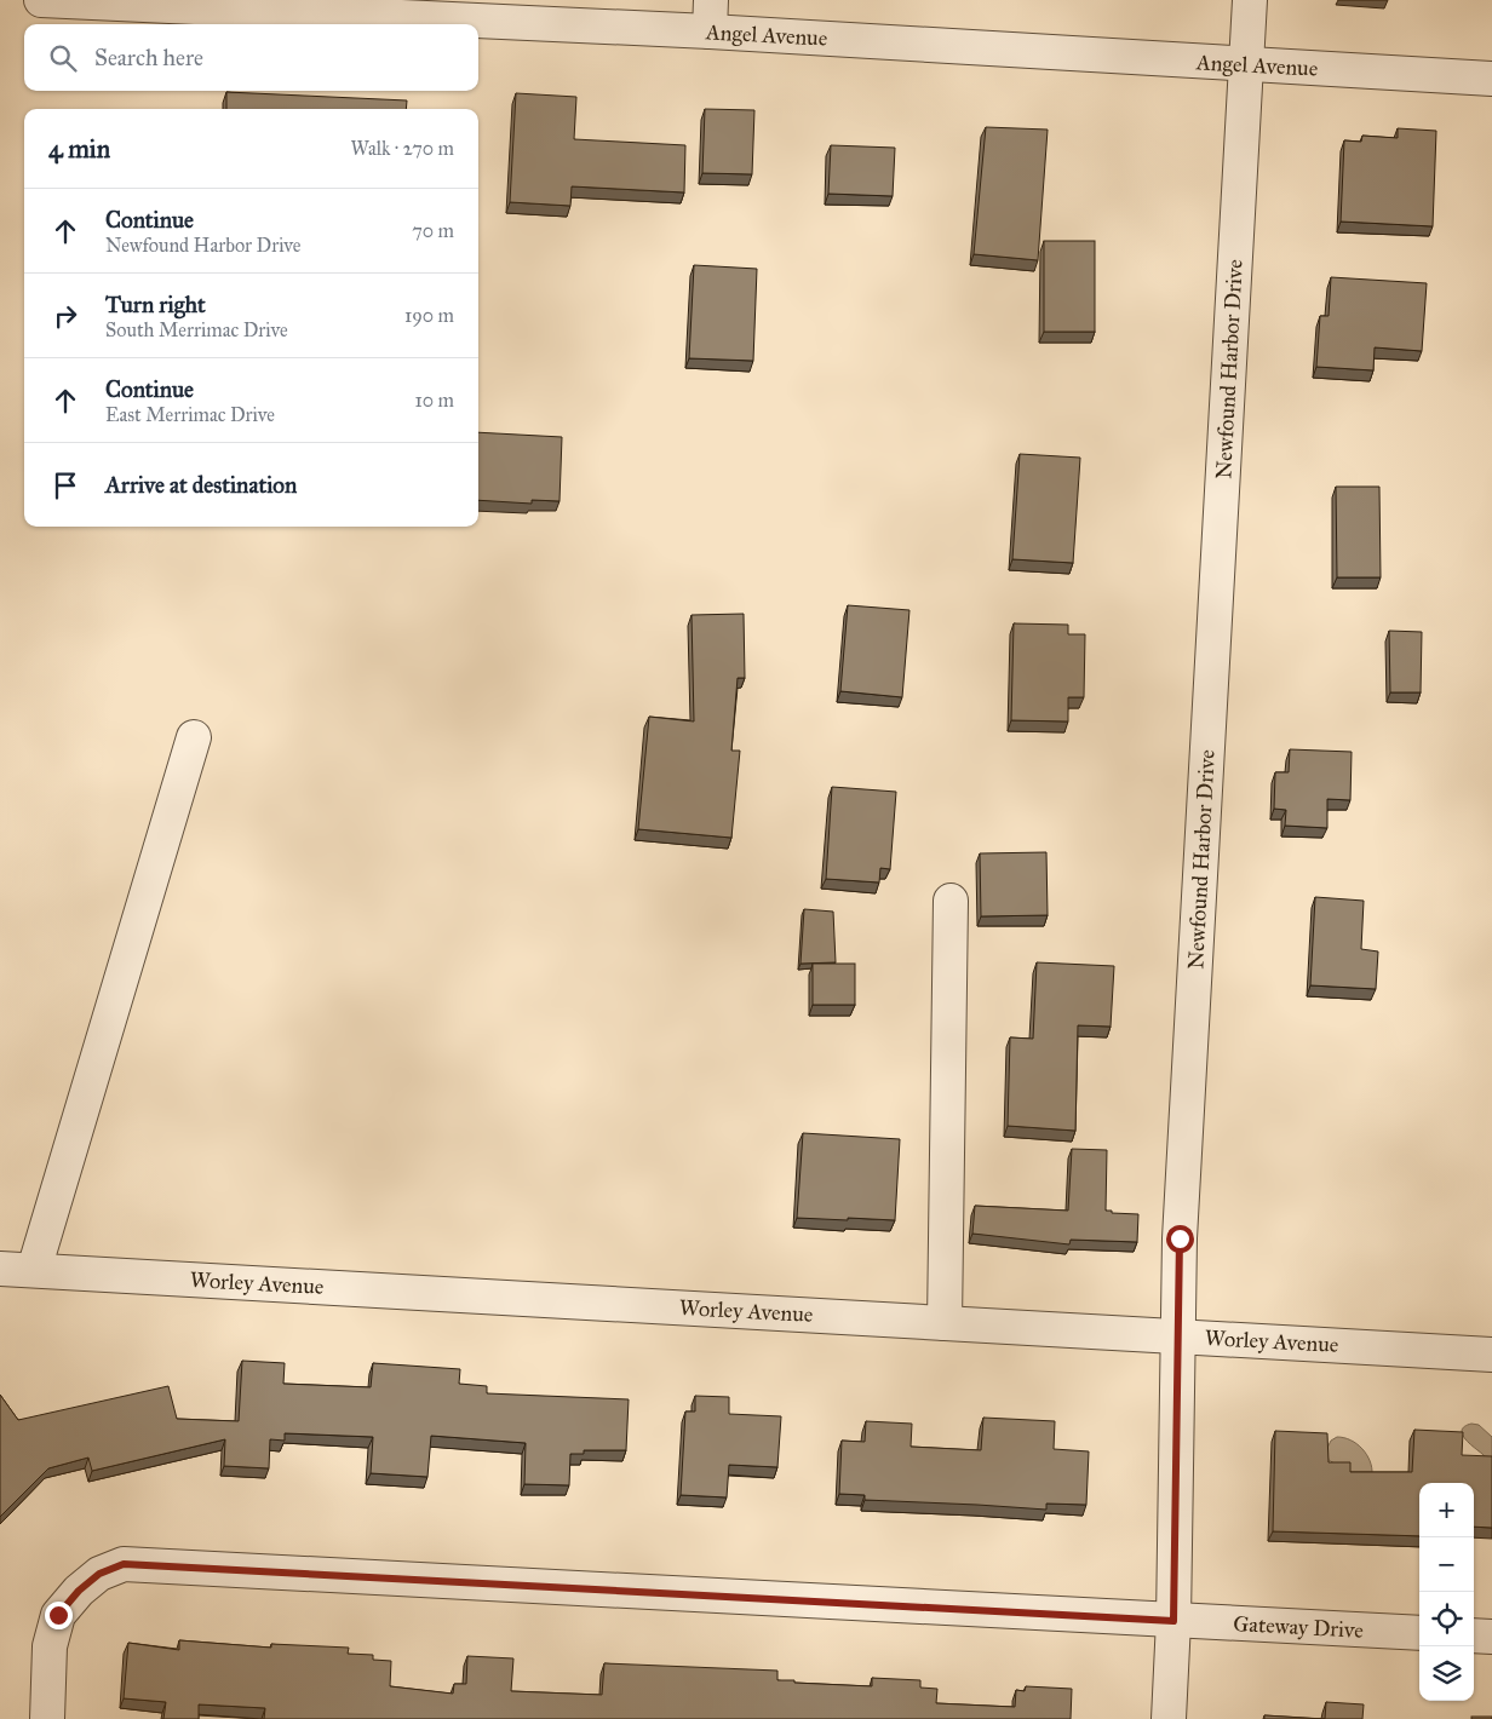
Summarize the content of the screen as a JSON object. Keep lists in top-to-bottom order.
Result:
{
  "streets": {
    "street": [
      "Angel Avenue",
      "Newfound Harbor Drive",
      "Worley Avenue",
      "Gateway Drive"
    ]
  },
  "crossings": [
    ["Angel Avenue", "Newfound Harbor Drive"],
    ["Newfound Harbor Drive", "Worley Avenue"],
    ["Newfound Harbor Drive", "Gateway Drive"]
  ],
  "page": {
    "search": "Search here",
    "heading": ["4 min", "Walk · 270 m"],
    "list": [
      ["Continue", "Newfound Harbor Drive", "70 m"],
      ["Turn right", "South Merrimac Drive", "190 m"],
      ["Continue", "East Merrimac Drive", "10 m"],
      "Arrive at destination"
    ],
    "map_buttons": ["+", "−"]
  }
}
